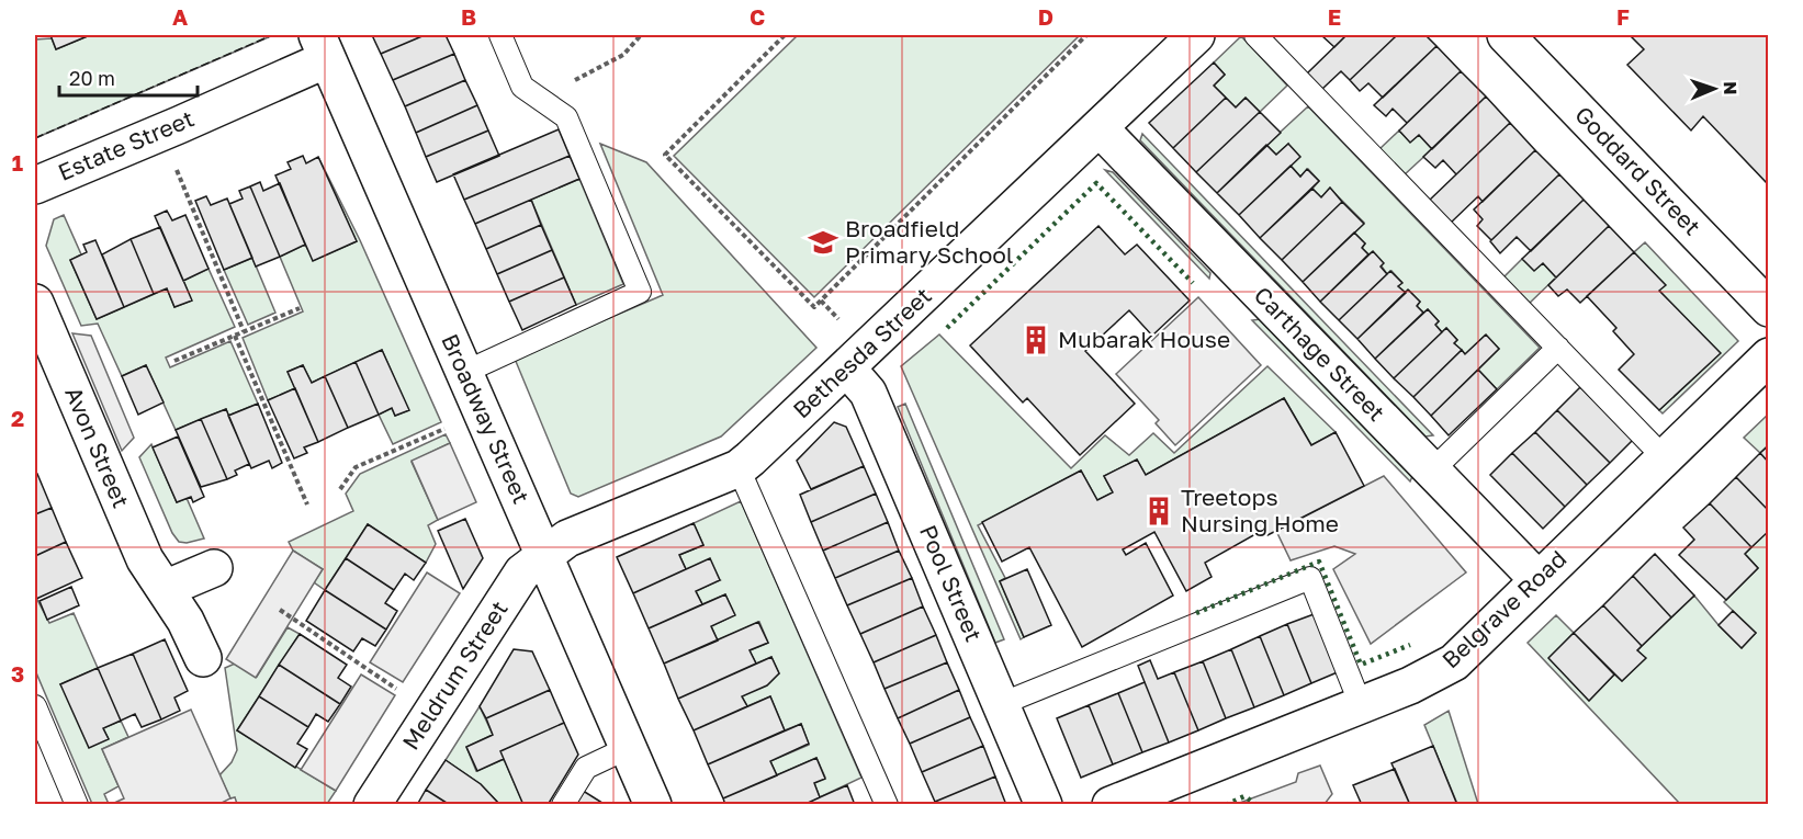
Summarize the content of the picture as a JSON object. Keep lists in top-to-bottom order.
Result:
{
  "streets": {
    "street": [
      "Estate Street",
      "Goddard Street",
      "Bethesda Street",
      "Carthage Street",
      "Broadway Street",
      "Avon Street",
      "Pool Street",
      "Belgrave Road",
      "Meldrum Street"
    ]
  },
  "crossings": [
    ["Estate Street", "Broadway Street"],
    ["Bethesda Street", "Carthage Street"],
    ["Bethesda Street", "Broadway Street"],
    ["Bethesda Street", "Pool Street"],
    ["Bethesda Street", "Meldrum Street"],
    ["Carthage Street", "Belgrave Road"],
    ["Broadway Street", "Meldrum Street"]
  ],
  "places": {
    "school or university": ["Broadfield Primary School"],
    "building": ["Mubarak House", "Treetops Nursing Home"]
  },
  "scale_bar": "20 m",
  "north": "right",
  "grid": {
    "columns": [
      "A",
      "B",
      "C",
      "D",
      "E",
      "F"
    ],
    "rows": ["1", "2", "3"]
  }
}
